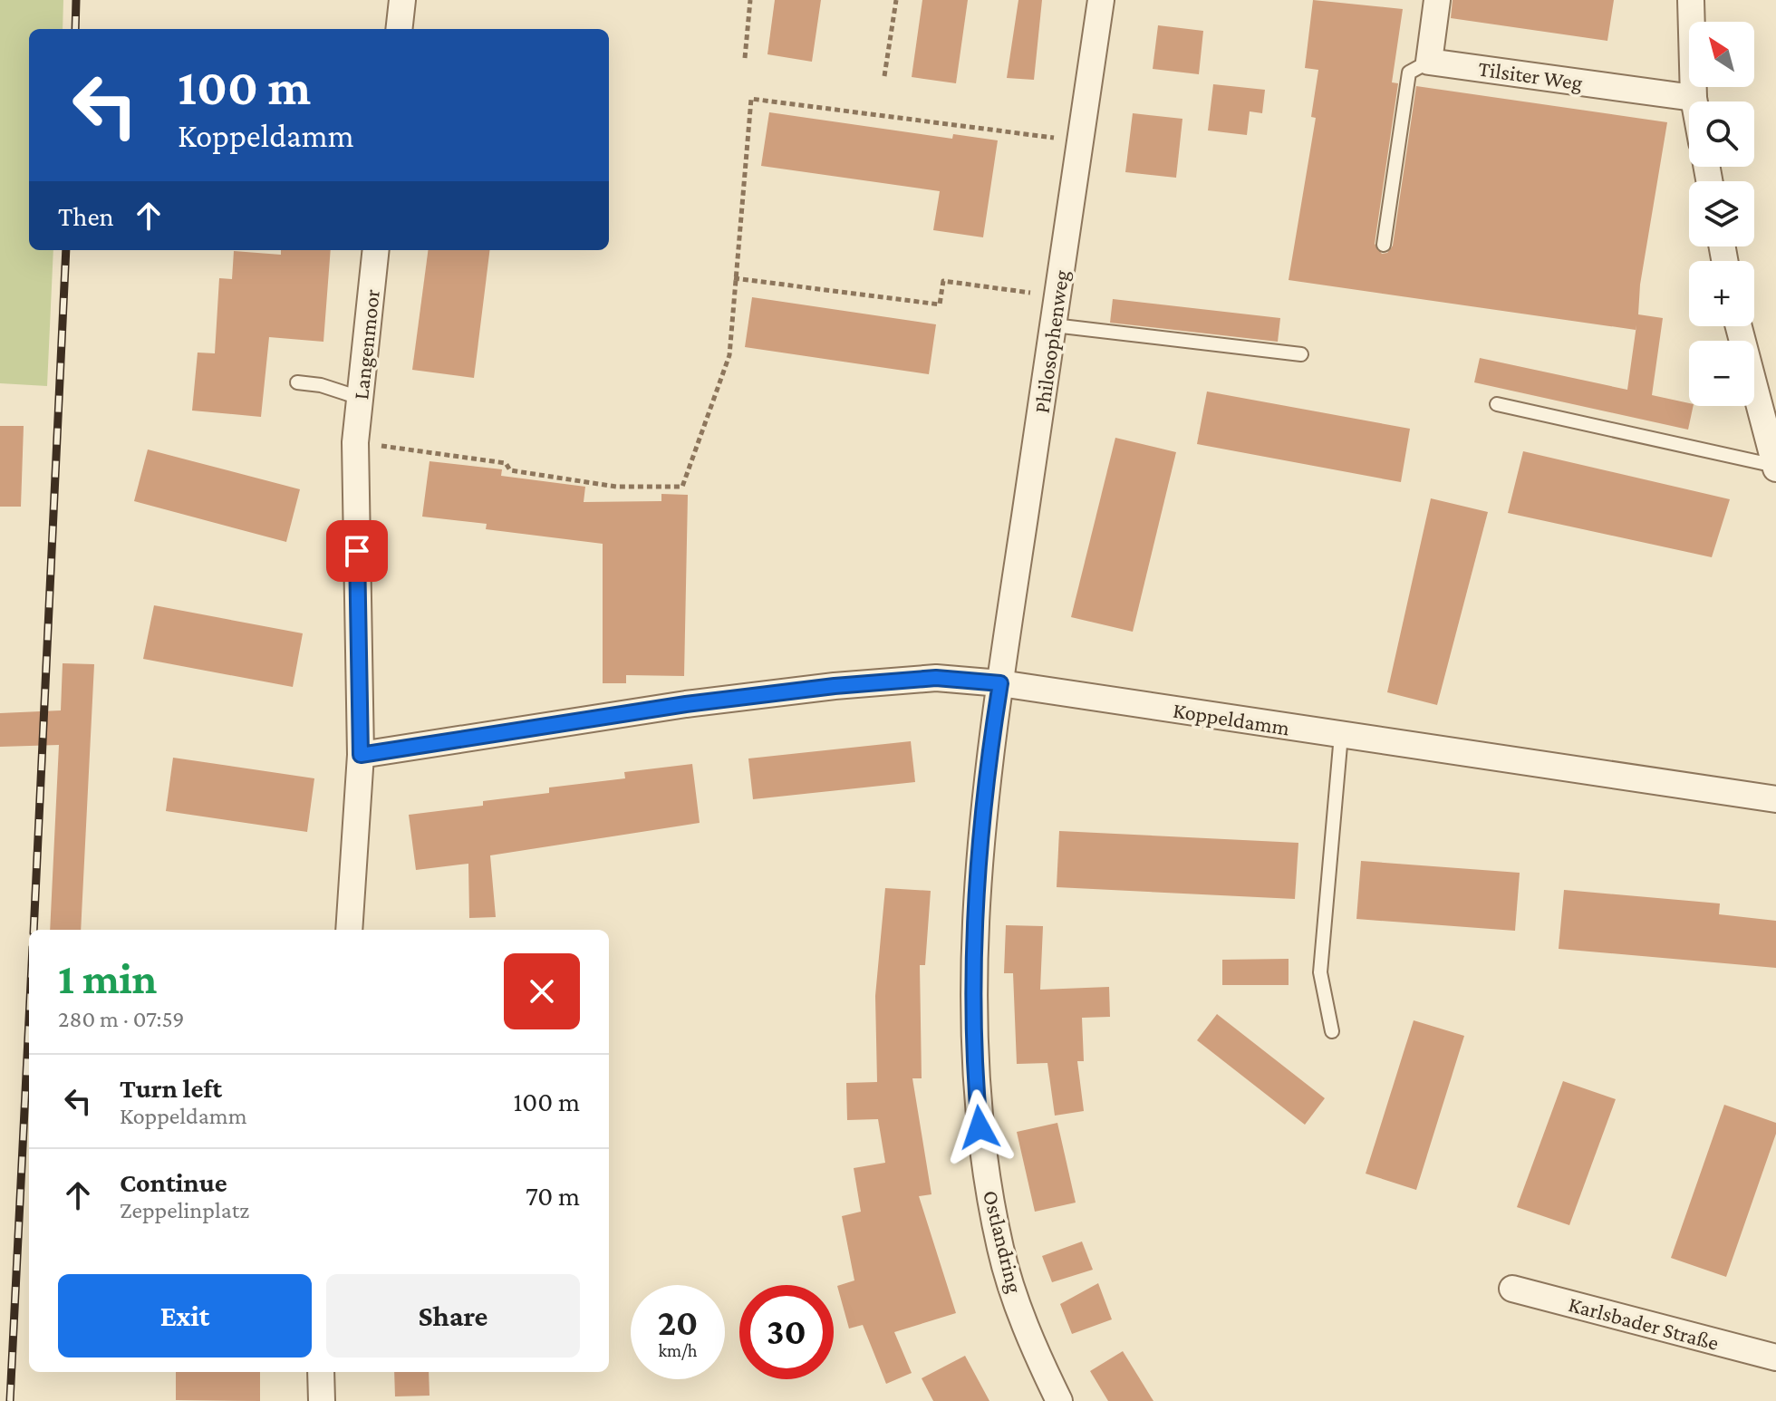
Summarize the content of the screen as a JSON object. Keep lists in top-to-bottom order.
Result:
{
  "streets": {
    "street": [
      "Tilsiter Weg",
      "Philosophenweg",
      "Langenmoor",
      "Koppeldamm",
      "Ostlandring",
      "Karlsbader Straße"
    ]
  },
  "crossings": [
    ["Philosophenweg", "Koppeldamm"],
    ["Philosophenweg", "Ostlandring"],
    ["Langenmoor", "Koppeldamm"],
    ["Koppeldamm", "Ostlandring"]
  ],
  "north": "top left",
  "page": {
    "map_buttons": ["+", "−"],
    "turn": ["100 m", "Koppeldamm"],
    "then": "Then",
    "heading": ["1 min", "280 m · 07:59"],
    "list": [
      {
        "name": "Turn left",
        "note": "Koppeldamm",
        "value": "100 m"
      },
      {
        "name": "Continue",
        "note": "Zeppelinplatz",
        "value": "70 m"
      }
    ],
    "buttons": ["Exit", "Share"],
    "speed": "20 km/h",
    "limit": "30"
  }
}
